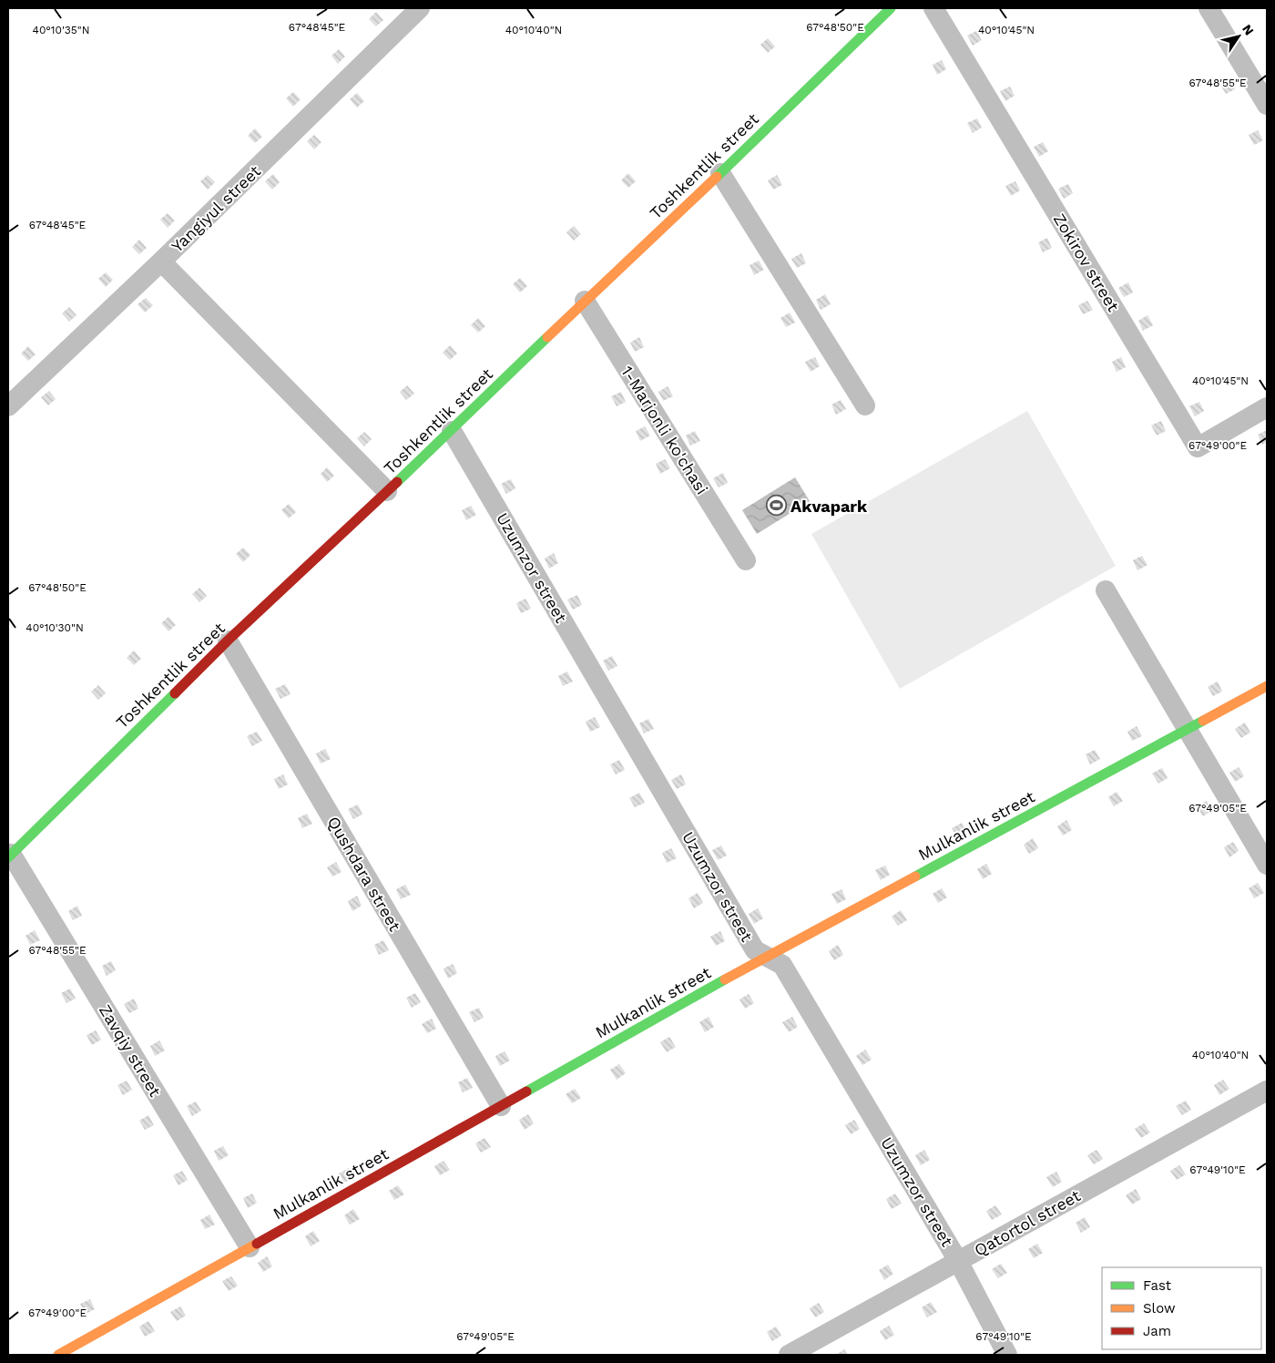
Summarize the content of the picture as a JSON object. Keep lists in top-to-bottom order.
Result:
{
  "streets": {
    "street": [
      "Toshkentlik street",
      "Yangiyul street",
      "Zokirov street",
      "1-Marjonli ko'chasi",
      "Uzumzor street",
      "Mulkanlik street",
      "Qushdara street",
      "Zavqiy street",
      "Qatortol street"
    ]
  },
  "crossings": [
    ["Toshkentlik street", "1-Marjonli ko'chasi"],
    ["Toshkentlik street", "Uzumzor street"],
    ["Toshkentlik street", "Qushdara street"],
    ["Toshkentlik street", "Zavqiy street"],
    ["Uzumzor street", "Mulkanlik street"],
    ["Uzumzor street", "Qatortol street"],
    ["Mulkanlik street", "Qushdara street"],
    ["Mulkanlik street", "Zavqiy street"]
  ],
  "places": {
    "sports": ["Akvapark"]
  },
  "legend": ["Fast", "Slow", "Jam"],
  "north": "top right",
  "coordinates": [
    "67°48'45\"E",
    "67°48'50\"E",
    "40°10'35\"N",
    "40°10'40\"N",
    "40°10'45\"N",
    "67°48'55\"E",
    "67°49'00\"E",
    "40°10'30\"N",
    "67°49'05\"E",
    "67°49'10\"E"
  ]
}
